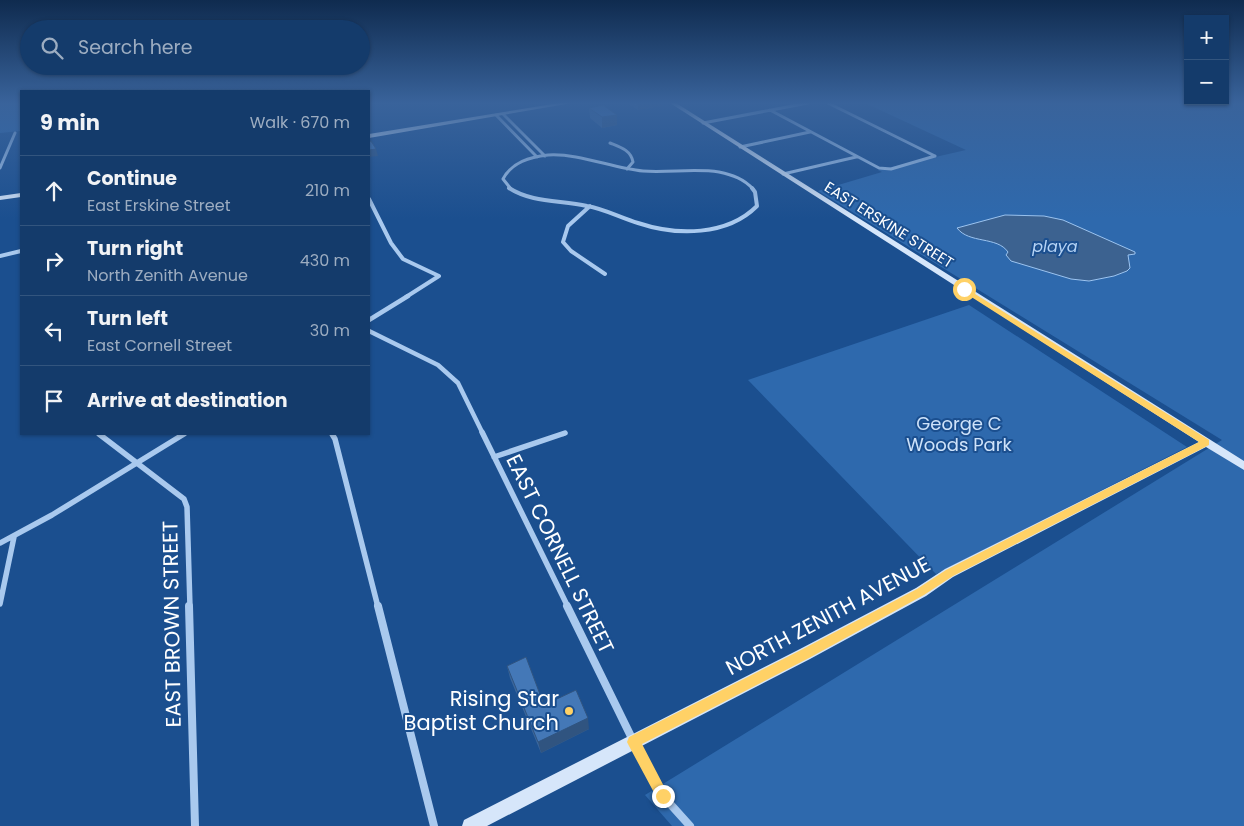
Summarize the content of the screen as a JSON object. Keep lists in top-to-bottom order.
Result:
{
  "streets": {
    "street": [
      "EAST ERSKINE STREET",
      "EAST CORNELL STREET",
      "NORTH ZENITH AVENUE",
      "EAST BROWN STREET"
    ]
  },
  "crossings": [
    ["EAST ERSKINE STREET", "NORTH ZENITH AVENUE"],
    ["EAST CORNELL STREET", "NORTH ZENITH AVENUE"]
  ],
  "water": ["playa"],
  "parks": ["George C Woods Park"],
  "places": ["Rising Star Baptist Church"],
  "page": {
    "map_buttons": ["+", "−"],
    "search": "Search here",
    "heading": ["9 min", "Walk · 670 m"],
    "list": [
      ["Continue", "East Erskine Street", "210 m"],
      ["Turn right", "North Zenith Avenue", "430 m"],
      ["Turn left", "East Cornell Street", "30 m"],
      "Arrive at destination"
    ]
  }
}
